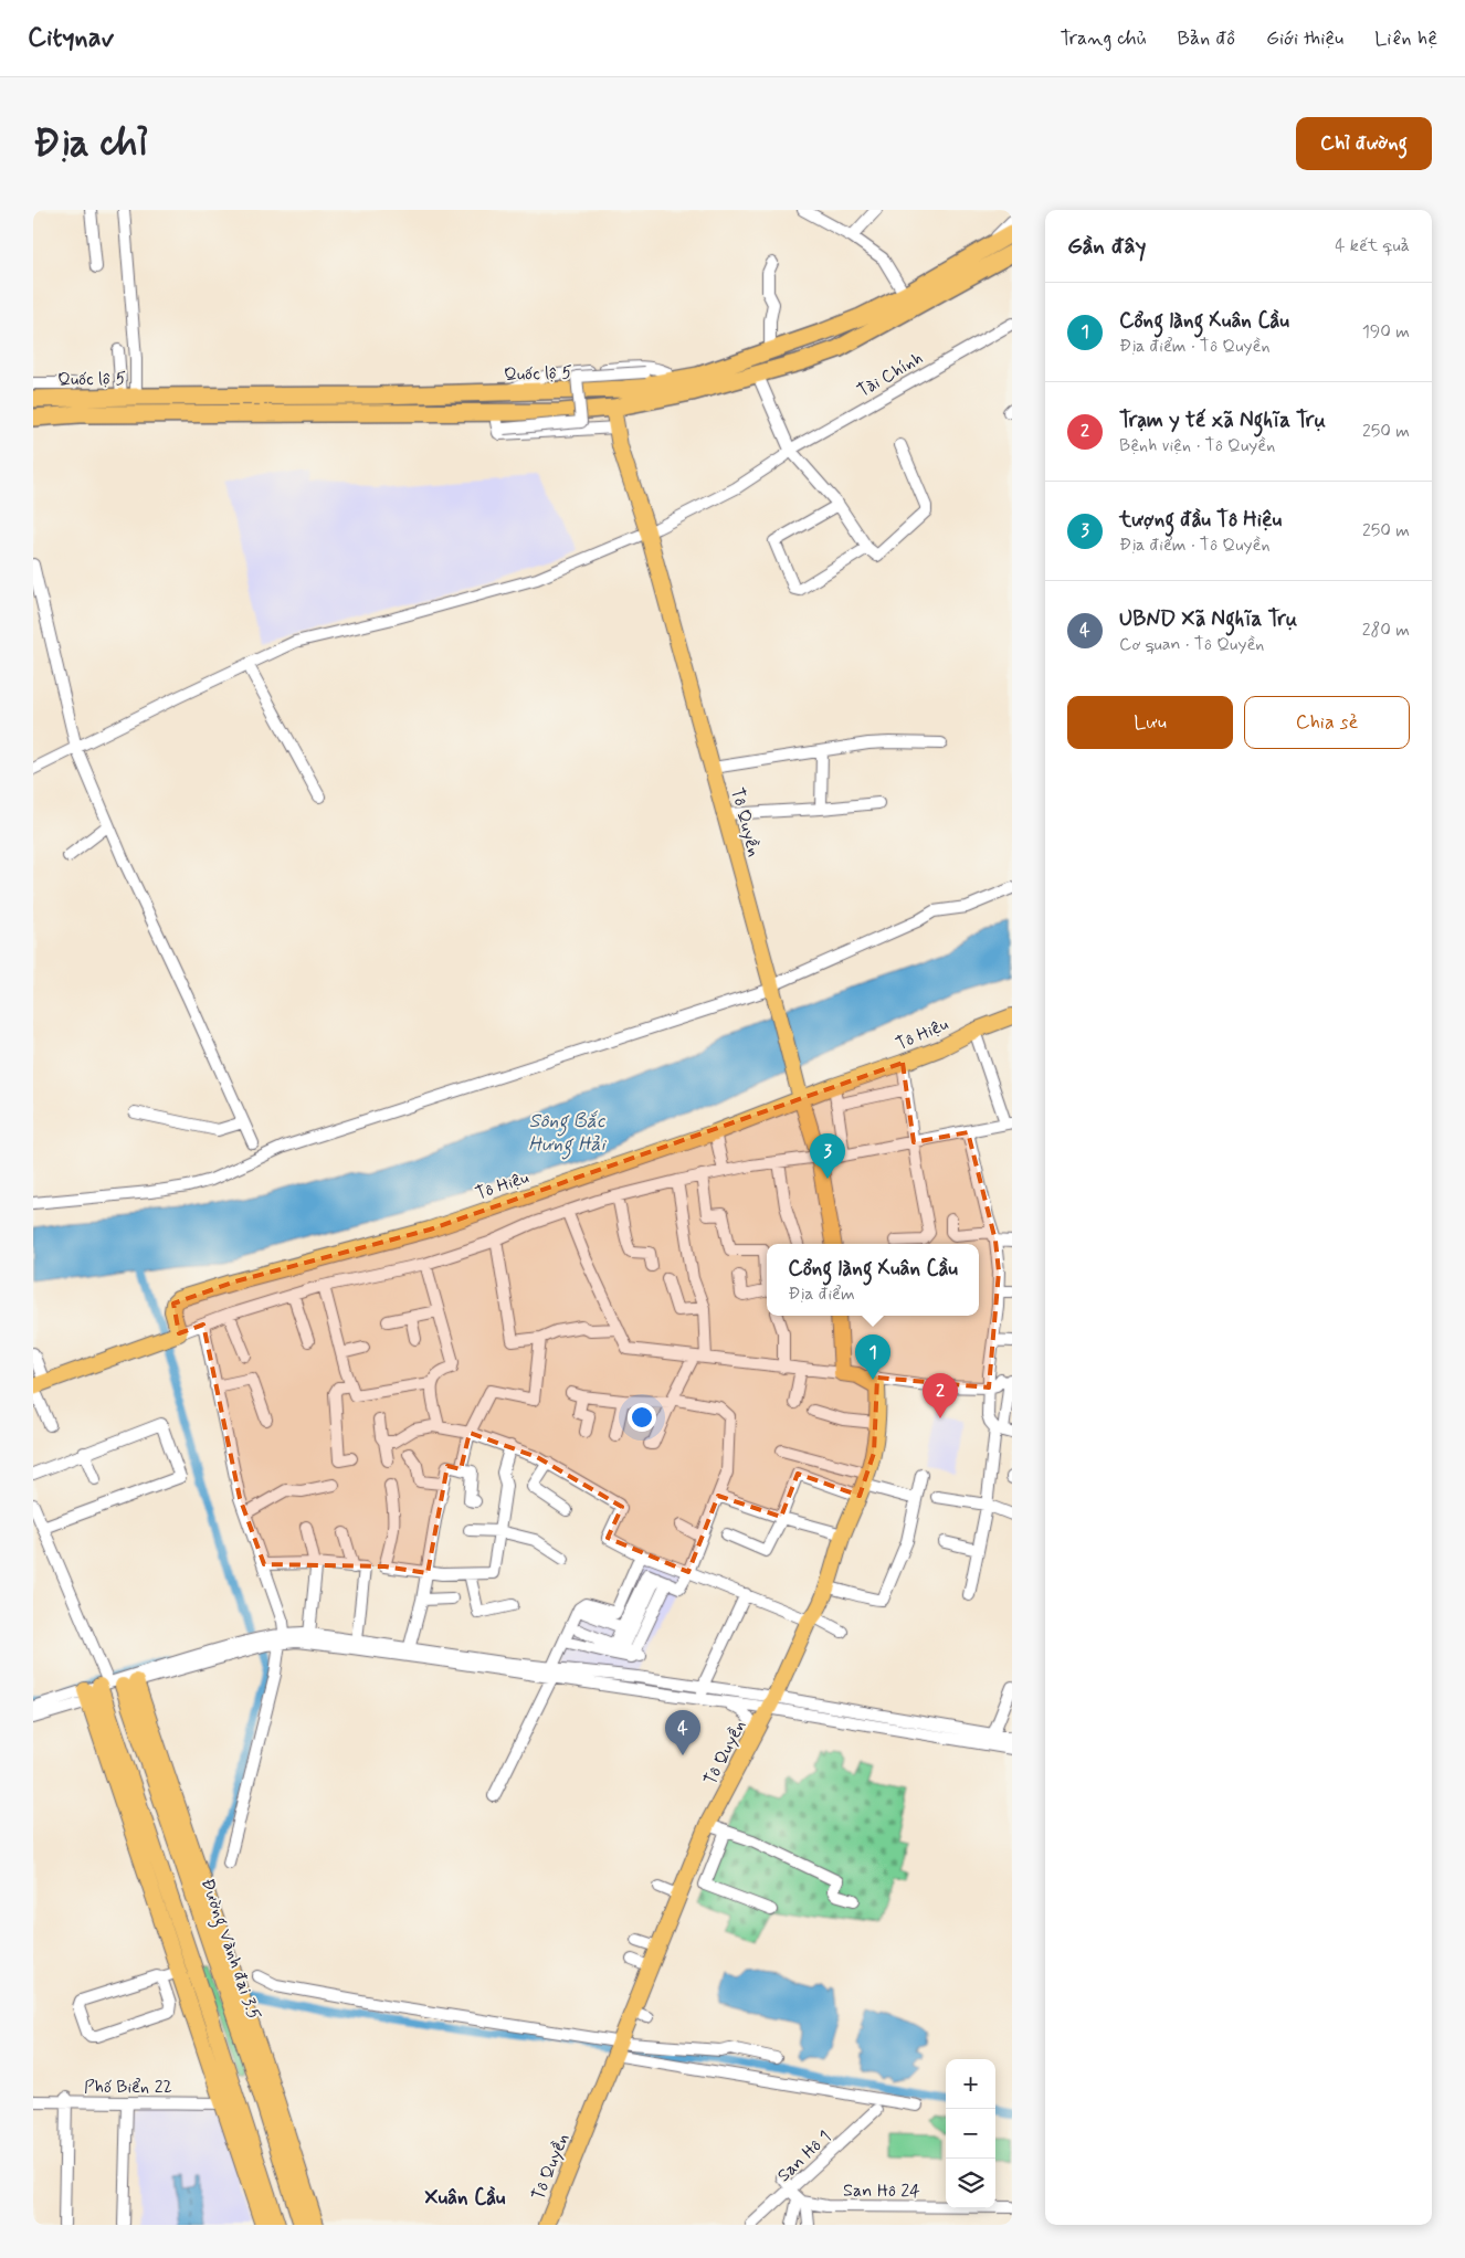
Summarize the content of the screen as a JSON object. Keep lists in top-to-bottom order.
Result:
{
  "streets": {
    "highway": ["Quốc lộ 5"],
    "main road": ["Tô Quyền", "Tô Hiệu", "Đường Vành đai 3.5"],
    "street": [
      "Tài Chính",
      "Phố Biển 22",
      "San Hô 1",
      "San Hô 24"
    ]
  },
  "crossings": [
    ["Quốc lộ 5", "Tô Quyền"],
    ["Tài Chính", "Tô Quyền"],
    ["Tô Quyền", "Tô Hiệu"],
    ["San Hô 1", "San Hô 24"]
  ],
  "districts": ["Xuân Cầu"],
  "water": ["Sông Bắc Hưng Hải"],
  "page": {
    "header": "Citynav",
    "nav": [
      "Trang chủ",
      "Bản đồ",
      "Giới thiệu",
      "Liên hệ"
    ],
    "buttons": [
      "Chỉ đường",
      ["Lưu", "Chia sẻ"]
    ],
    "title": "Địa chỉ",
    "heading": ["Gần đây", "4 kết quả"],
    "list": [
      {
        "mark": "1",
        "name": "Cổng làng Xuân Cầu",
        "note": "Địa điểm · Tô Quyền",
        "value": "190 m"
      },
      {
        "mark": "2",
        "name": "Trạm y tế xã Nghĩa Trụ",
        "note": "Bệnh viện · Tô Quyền",
        "value": "250 m"
      },
      {
        "mark": "3",
        "name": "tượng đầu Tô Hiệu",
        "note": "Địa điểm · Tô Quyền",
        "value": "250 m"
      },
      {
        "mark": "4",
        "name": "UBND Xã Nghĩa Trụ",
        "note": "Cơ quan · Tô Quyền",
        "value": "280 m"
      }
    ],
    "pins": [
      "3",
      "1",
      "2",
      "4"
    ],
    "popup": ["Cổng làng Xuân Cầu", "Địa điểm"],
    "map_buttons": ["+", "−"]
  }
}
